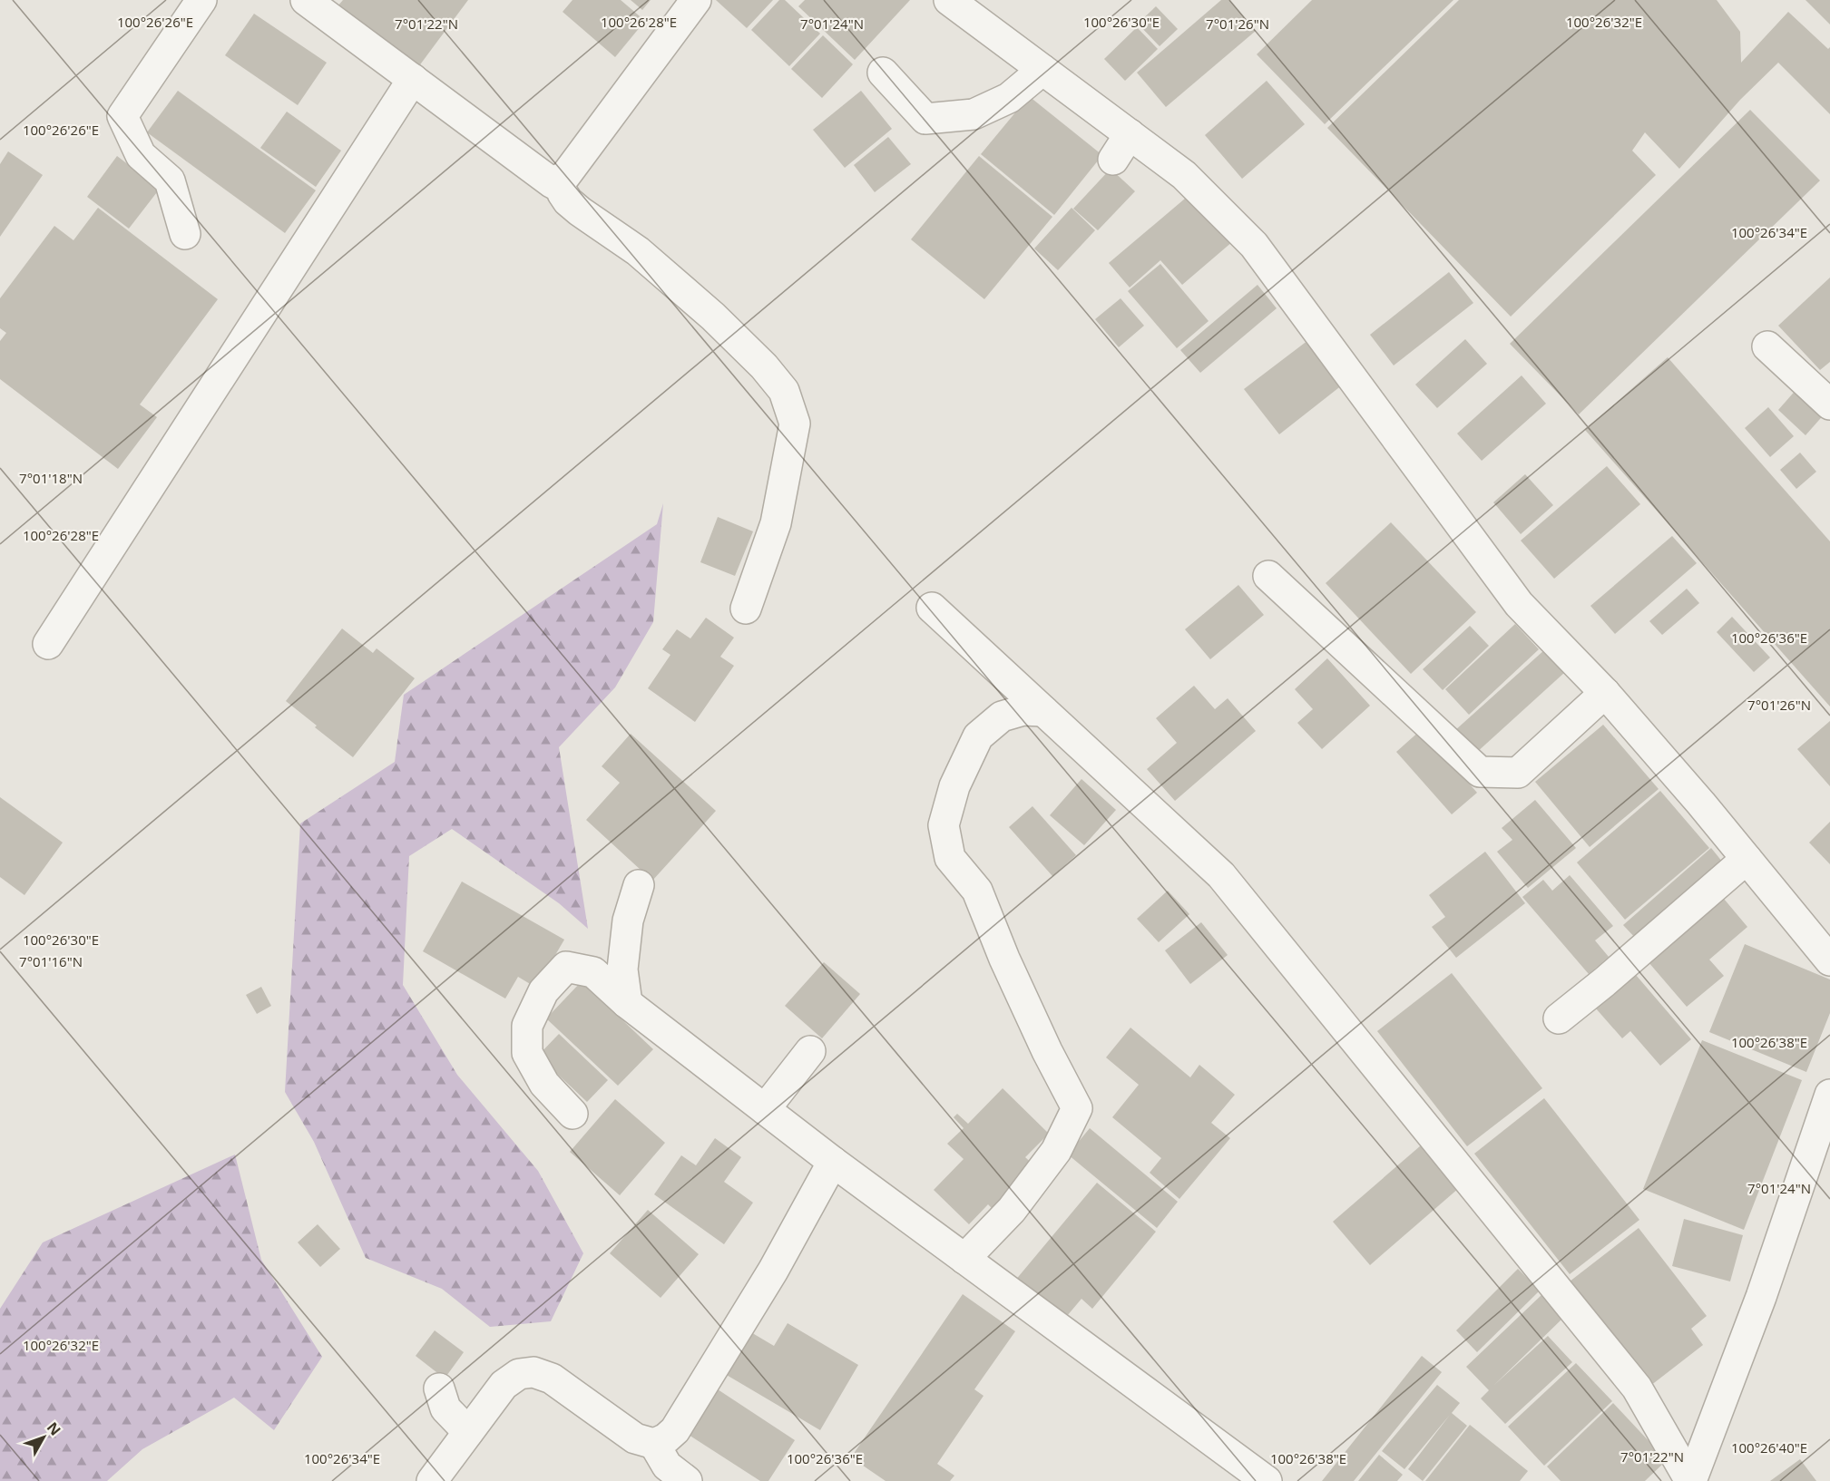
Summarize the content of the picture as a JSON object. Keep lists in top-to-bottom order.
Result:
{
  "north": "top right",
  "coordinates": [
    "100°26'26\"E",
    "100°26'28\"E",
    "100°26'30\"E",
    "100°26'32\"E",
    "7°01'22\"N",
    "7°01'24\"N",
    "7°01'26\"N",
    "100°26'34\"E",
    "7°01'18\"N",
    "100°26'36\"E",
    "7°01'16\"N",
    "100°26'38\"E",
    "100°26'40\"E"
  ]
}
